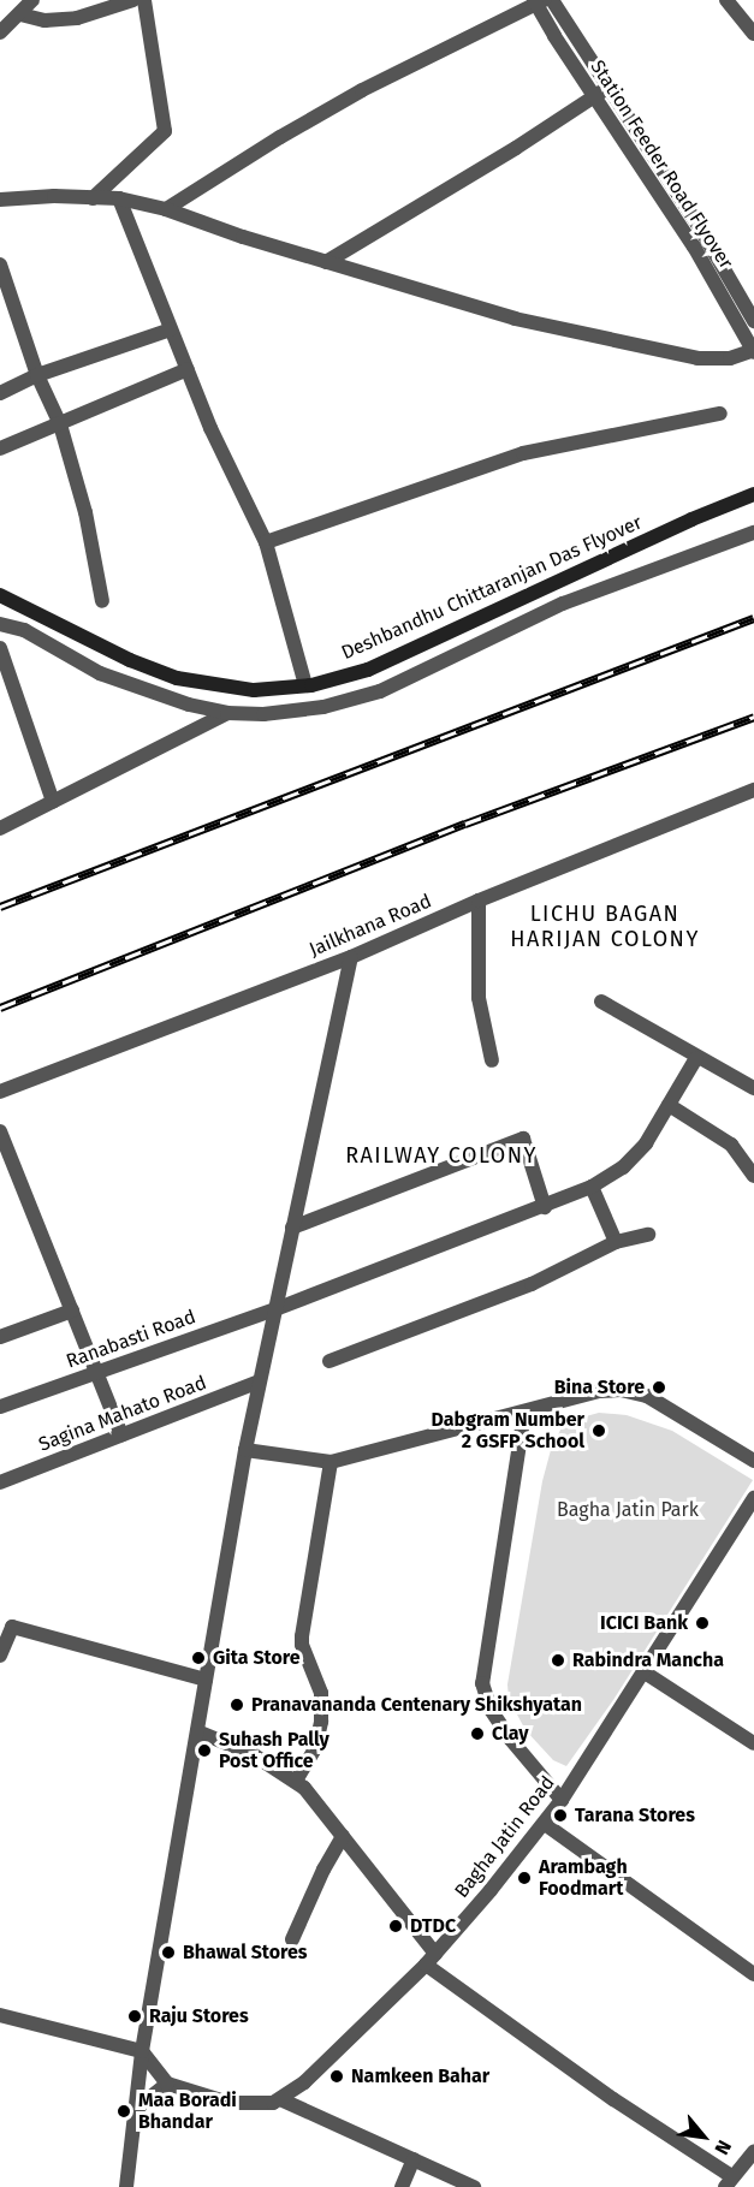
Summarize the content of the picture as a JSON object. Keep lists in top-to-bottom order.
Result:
{
  "streets": {
    "main road": ["Deshbandhu Chittaranjan Das Flyover"],
    "street": [
      "Station Feeder Road Flyover",
      "Jailkhana Road",
      "Ranabasti Road",
      "Sagina Mahato Road",
      "Bagha Jatin Road"
    ]
  },
  "districts": ["LICHU BAGAN HARIJAN COLONY", "RAILWAY COLONY"],
  "parks": ["Bagha Jatin Park"],
  "places": [
    "Bina Store",
    "Dabgram Number 2 GSFP School",
    "ICICI Bank",
    "Gita Store",
    "Rabindra Mancha",
    "Pranavananda Centenary Shikshyatan",
    "Clay",
    "Suhash Pally Post Office",
    "Tarana Stores",
    "Arambagh Foodmart",
    "DTDC",
    "Bhawal Stores",
    "Raju Stores",
    "Namkeen Bahar",
    "Maa Boradi Bhandar"
  ],
  "north": "bottom right"
}
